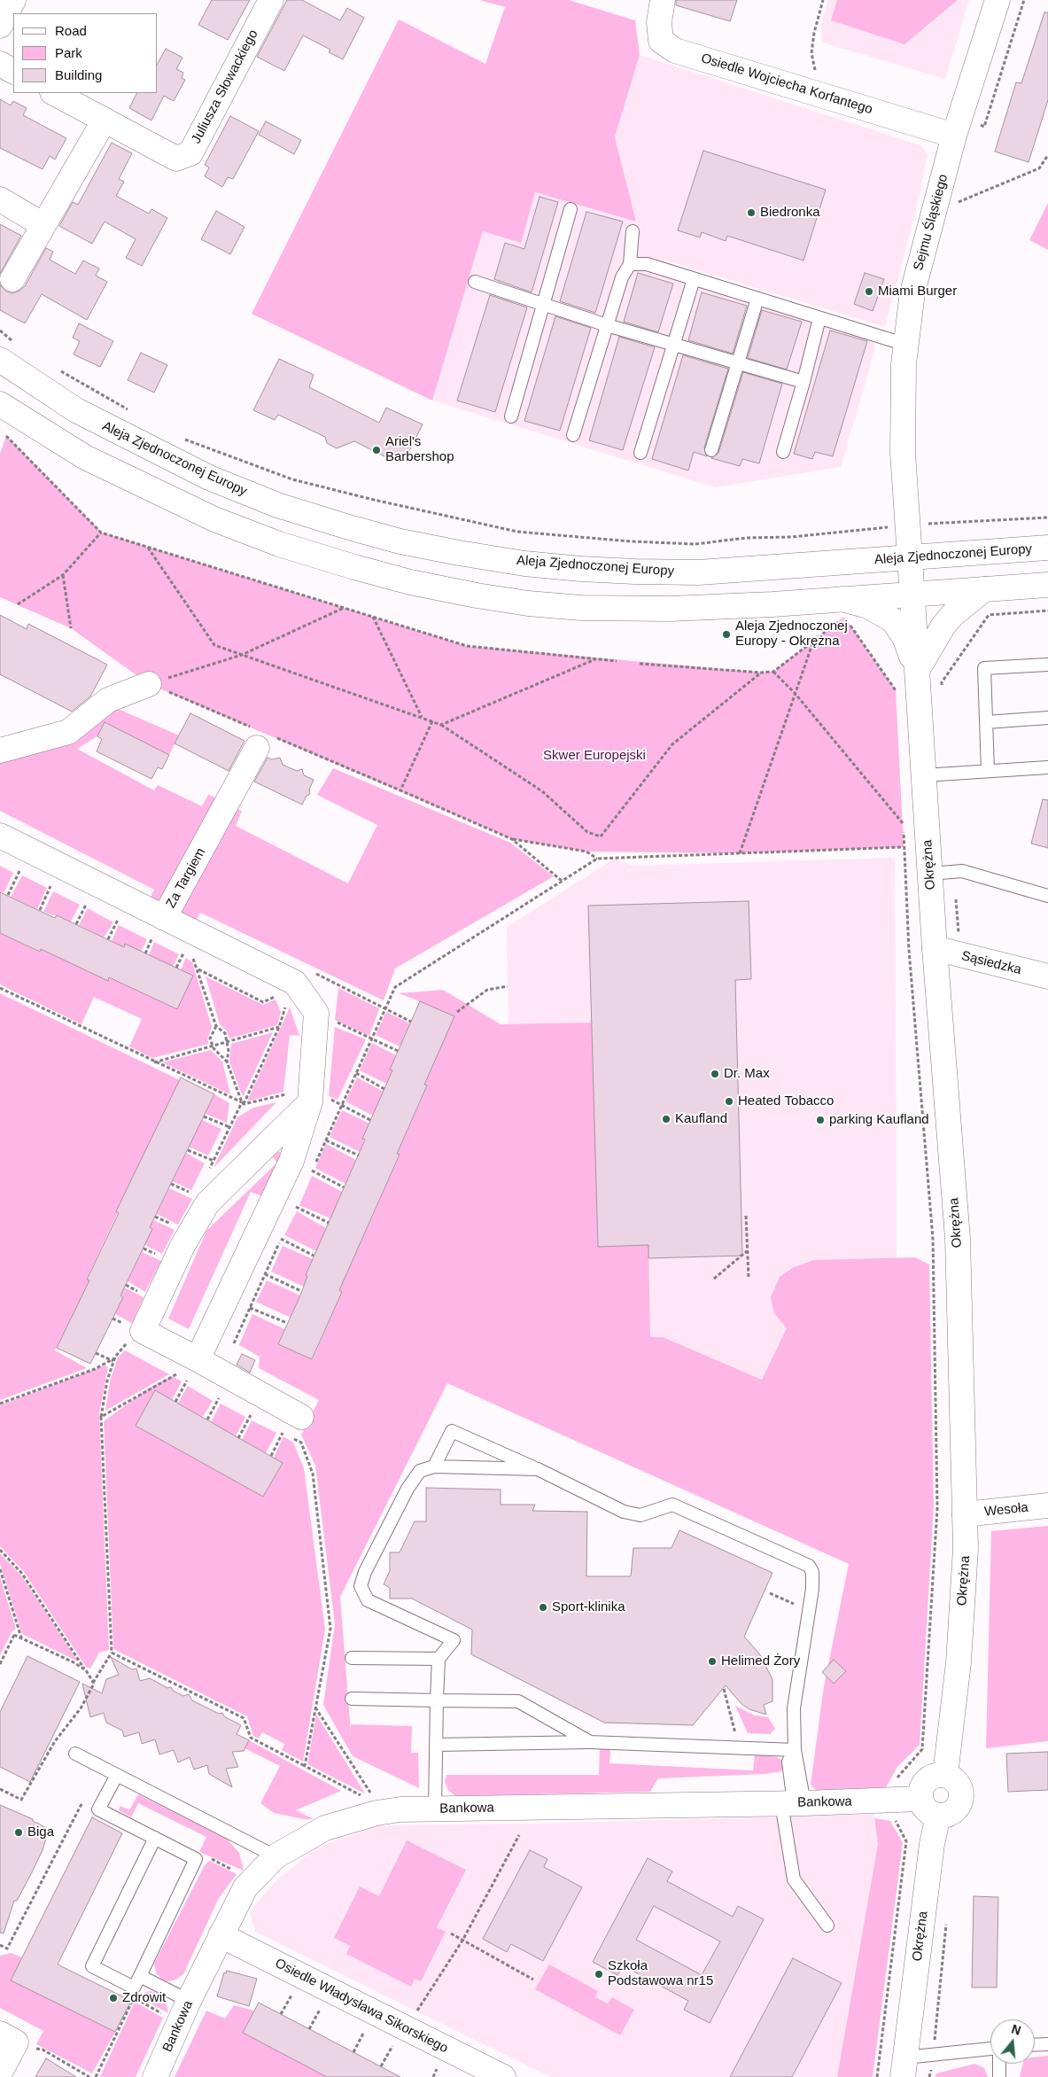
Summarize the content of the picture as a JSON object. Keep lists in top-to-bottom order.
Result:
{
  "streets": {
    "street": [
      "Osiedle Wojciecha Korfantego",
      "Juliusza Słowackiego",
      "Sejmu Śląskiego",
      "Aleja Zjednoczonej Europy",
      "Okrężna",
      "Za Targiem",
      "Sąsiedzka",
      "Wesoła",
      "Bankowa",
      "Osiedle Władysława Sikorskiego"
    ]
  },
  "crossings": [
    ["Osiedle Wojciecha Korfantego", "Sejmu Śląskiego"],
    ["Sejmu Śląskiego", "Aleja Zjednoczonej Europy"],
    ["Sejmu Śląskiego", "Okrężna"],
    ["Aleja Zjednoczonej Europy", "Okrężna"],
    ["Okrężna", "Sąsiedzka"],
    ["Okrężna", "Wesoła"],
    ["Okrężna", "Bankowa"],
    ["Bankowa", "Osiedle Władysława Sikorskiego"]
  ],
  "parks": ["Skwer Europejski"],
  "places": [
    "Biedronka",
    "Miami Burger",
    "Ariel's Barbershop",
    "Aleja Zjednoczonej Europy - Okrężna",
    "Dr. Max",
    "Heated Tobacco",
    "Kaufland",
    "parking Kaufland",
    "Sport-klinika",
    "Helimed Żory",
    "Biga",
    "Szkoła Podstawowa nr15",
    "Zdrowit"
  ],
  "legend": ["Road", "Park", "Building"],
  "north": "top"
}
